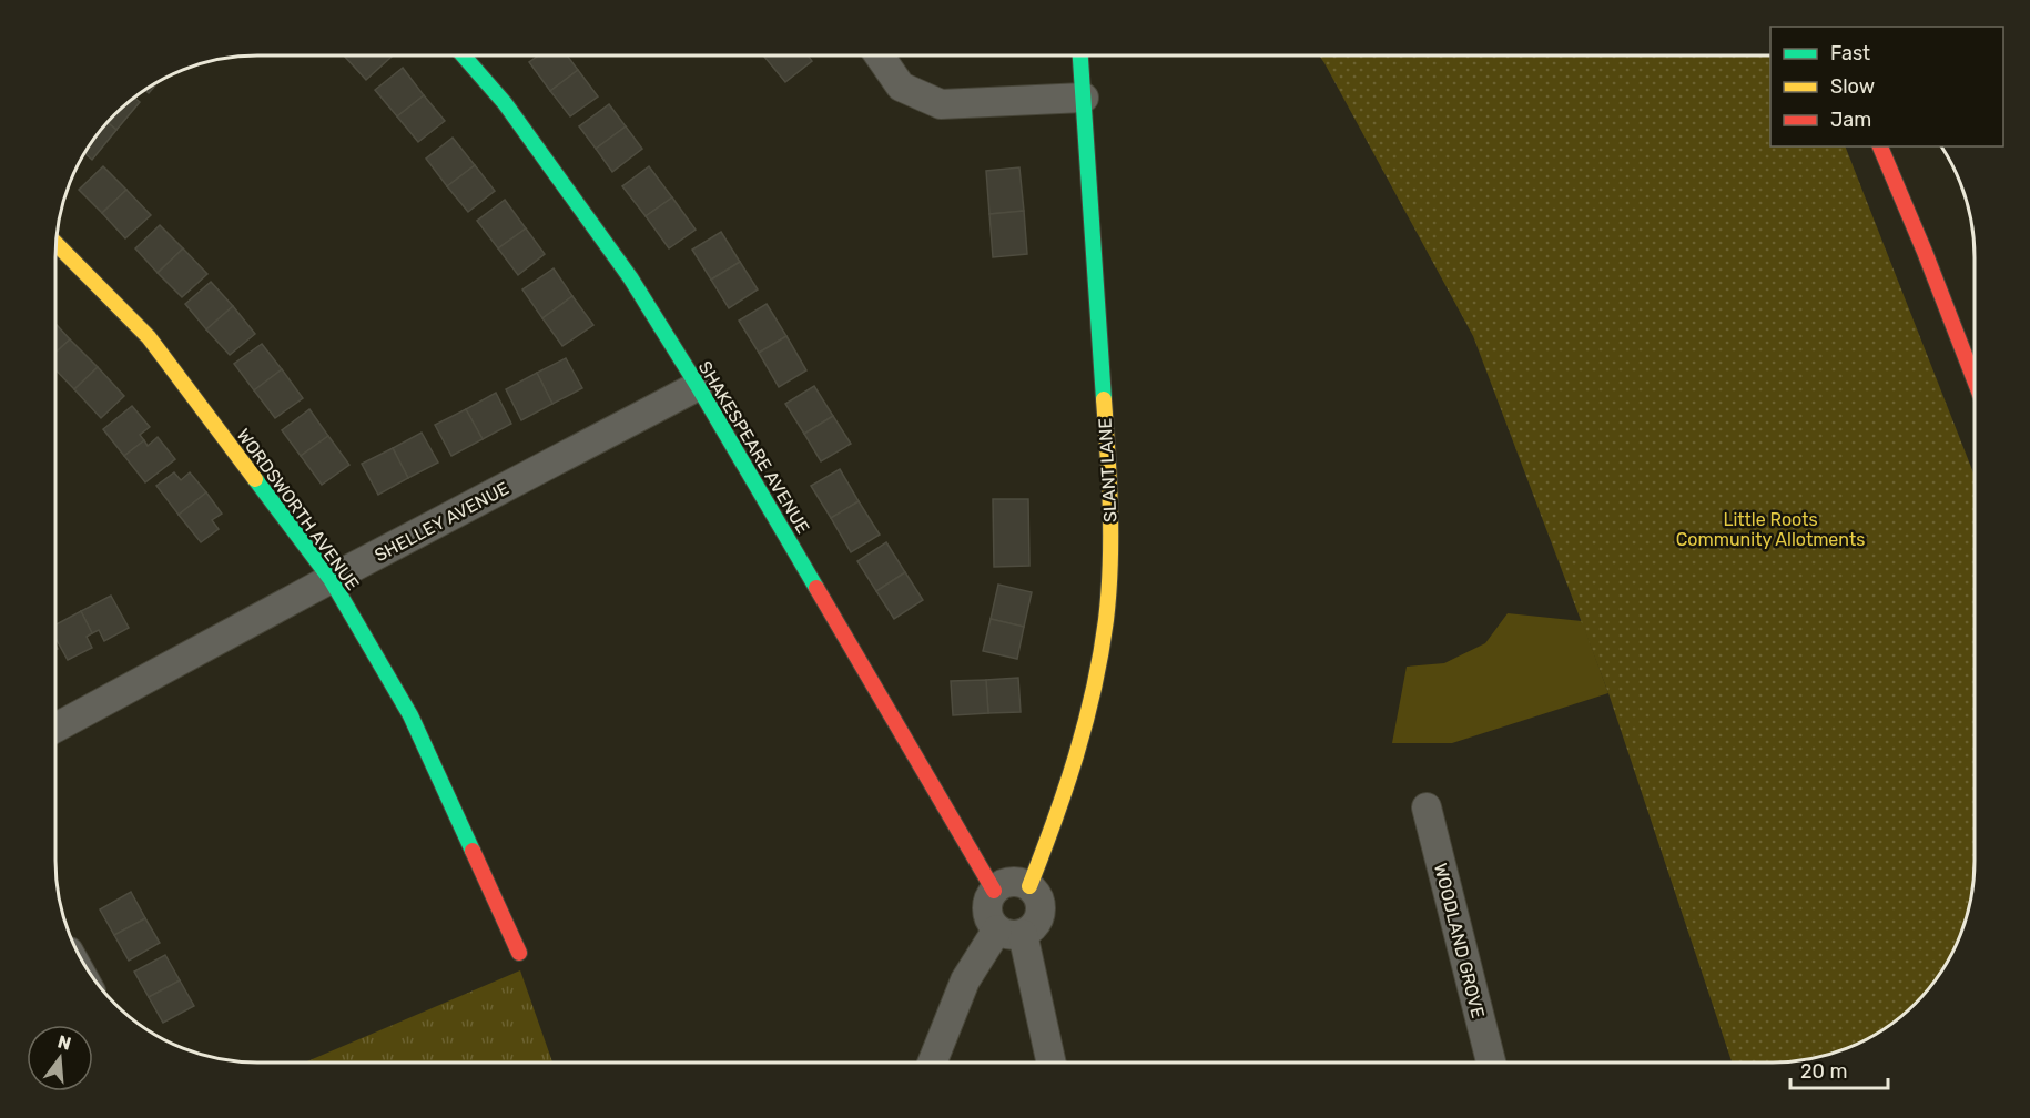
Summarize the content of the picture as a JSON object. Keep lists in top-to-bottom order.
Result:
{
  "streets": {
    "street": [
      "SHAKESPEARE AVENUE",
      "SLANT LANE",
      "WORDSWORTH AVENUE",
      "SHELLEY AVENUE",
      "WOODLAND GROVE"
    ]
  },
  "crossings": [
    ["SHAKESPEARE AVENUE", "SLANT LANE"],
    ["SHAKESPEARE AVENUE", "SHELLEY AVENUE"],
    ["WORDSWORTH AVENUE", "SHELLEY AVENUE"]
  ],
  "parks": ["Little Roots Community Allotments"],
  "legend": ["Fast", "Slow", "Jam"],
  "scale_bar": "20 m",
  "north": "top"
}
